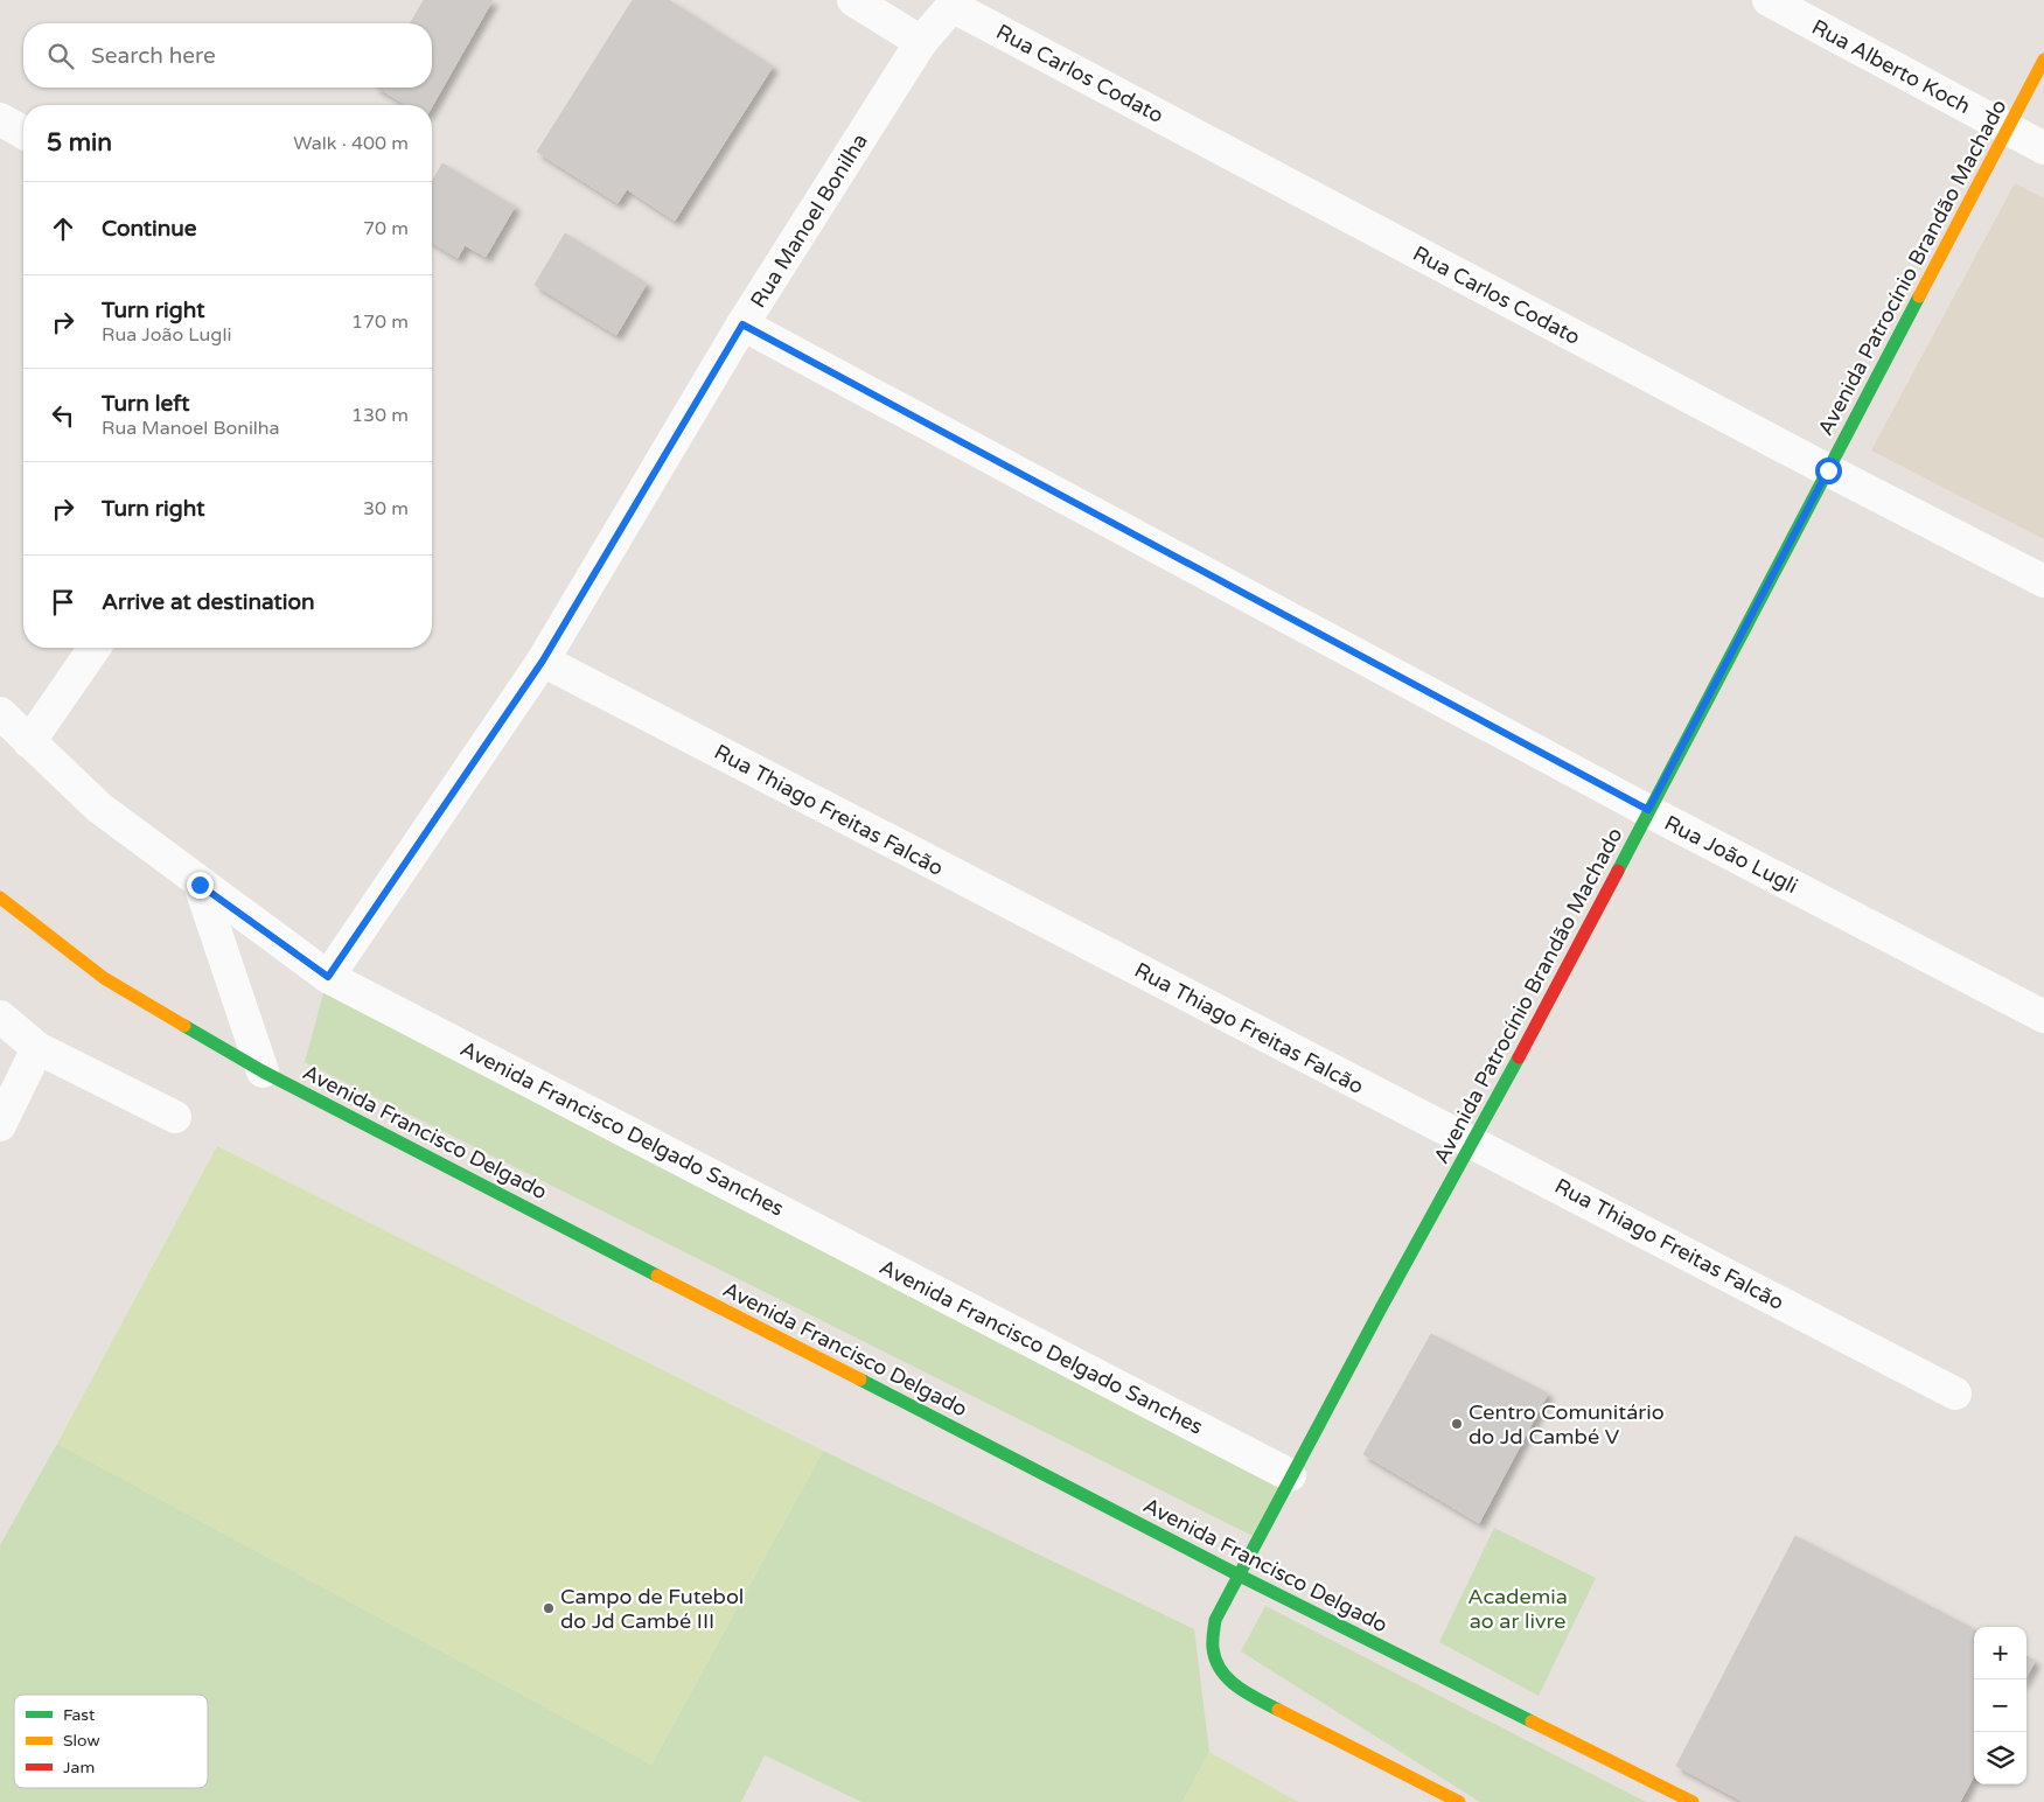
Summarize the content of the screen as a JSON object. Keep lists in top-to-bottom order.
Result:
{
  "streets": {
    "street": [
      "Rua Alberto Koch",
      "Rua Carlos Codato",
      "Rua Manoel Bonilha",
      "Avenida Patrocínio Brandão Machado",
      "Rua Thiago Freitas Falcão",
      "Rua João Lugli",
      "Avenida Francisco Delgado Sanches",
      "Avenida Francisco Delgado"
    ]
  },
  "crossings": [
    ["Rua Alberto Koch", "Avenida Patrocínio Brandão Machado"],
    ["Rua Carlos Codato", "Rua Manoel Bonilha"],
    ["Rua Carlos Codato", "Avenida Patrocínio Brandão Machado"],
    ["Rua Manoel Bonilha", "Rua Thiago Freitas Falcão"],
    ["Rua Manoel Bonilha", "Rua João Lugli"],
    ["Rua Manoel Bonilha", "Avenida Francisco Delgado Sanches"],
    ["Avenida Patrocínio Brandão Machado", "Rua Thiago Freitas Falcão"],
    ["Avenida Patrocínio Brandão Machado", "Rua João Lugli"],
    ["Avenida Patrocínio Brandão Machado", "Avenida Francisco Delgado Sanches"],
    ["Avenida Patrocínio Brandão Machado", "Avenida Francisco Delgado"]
  ],
  "parks": ["Academia ao ar livre"],
  "places": ["Centro Comunitário do Jd Cambé V", "Campo de Futebol do Jd Cambé III"],
  "legend": ["Fast", "Slow", "Jam"],
  "page": {
    "search": "Search here",
    "heading": ["5 min", "Walk · 400 m"],
    "list": [
      ["Continue", "70 m"],
      ["Turn right", "Rua João Lugli", "170 m"],
      ["Turn left", "Rua Manoel Bonilha", "130 m"],
      ["Turn right", "30 m"],
      "Arrive at destination"
    ],
    "map_buttons": ["+", "−"]
  }
}
